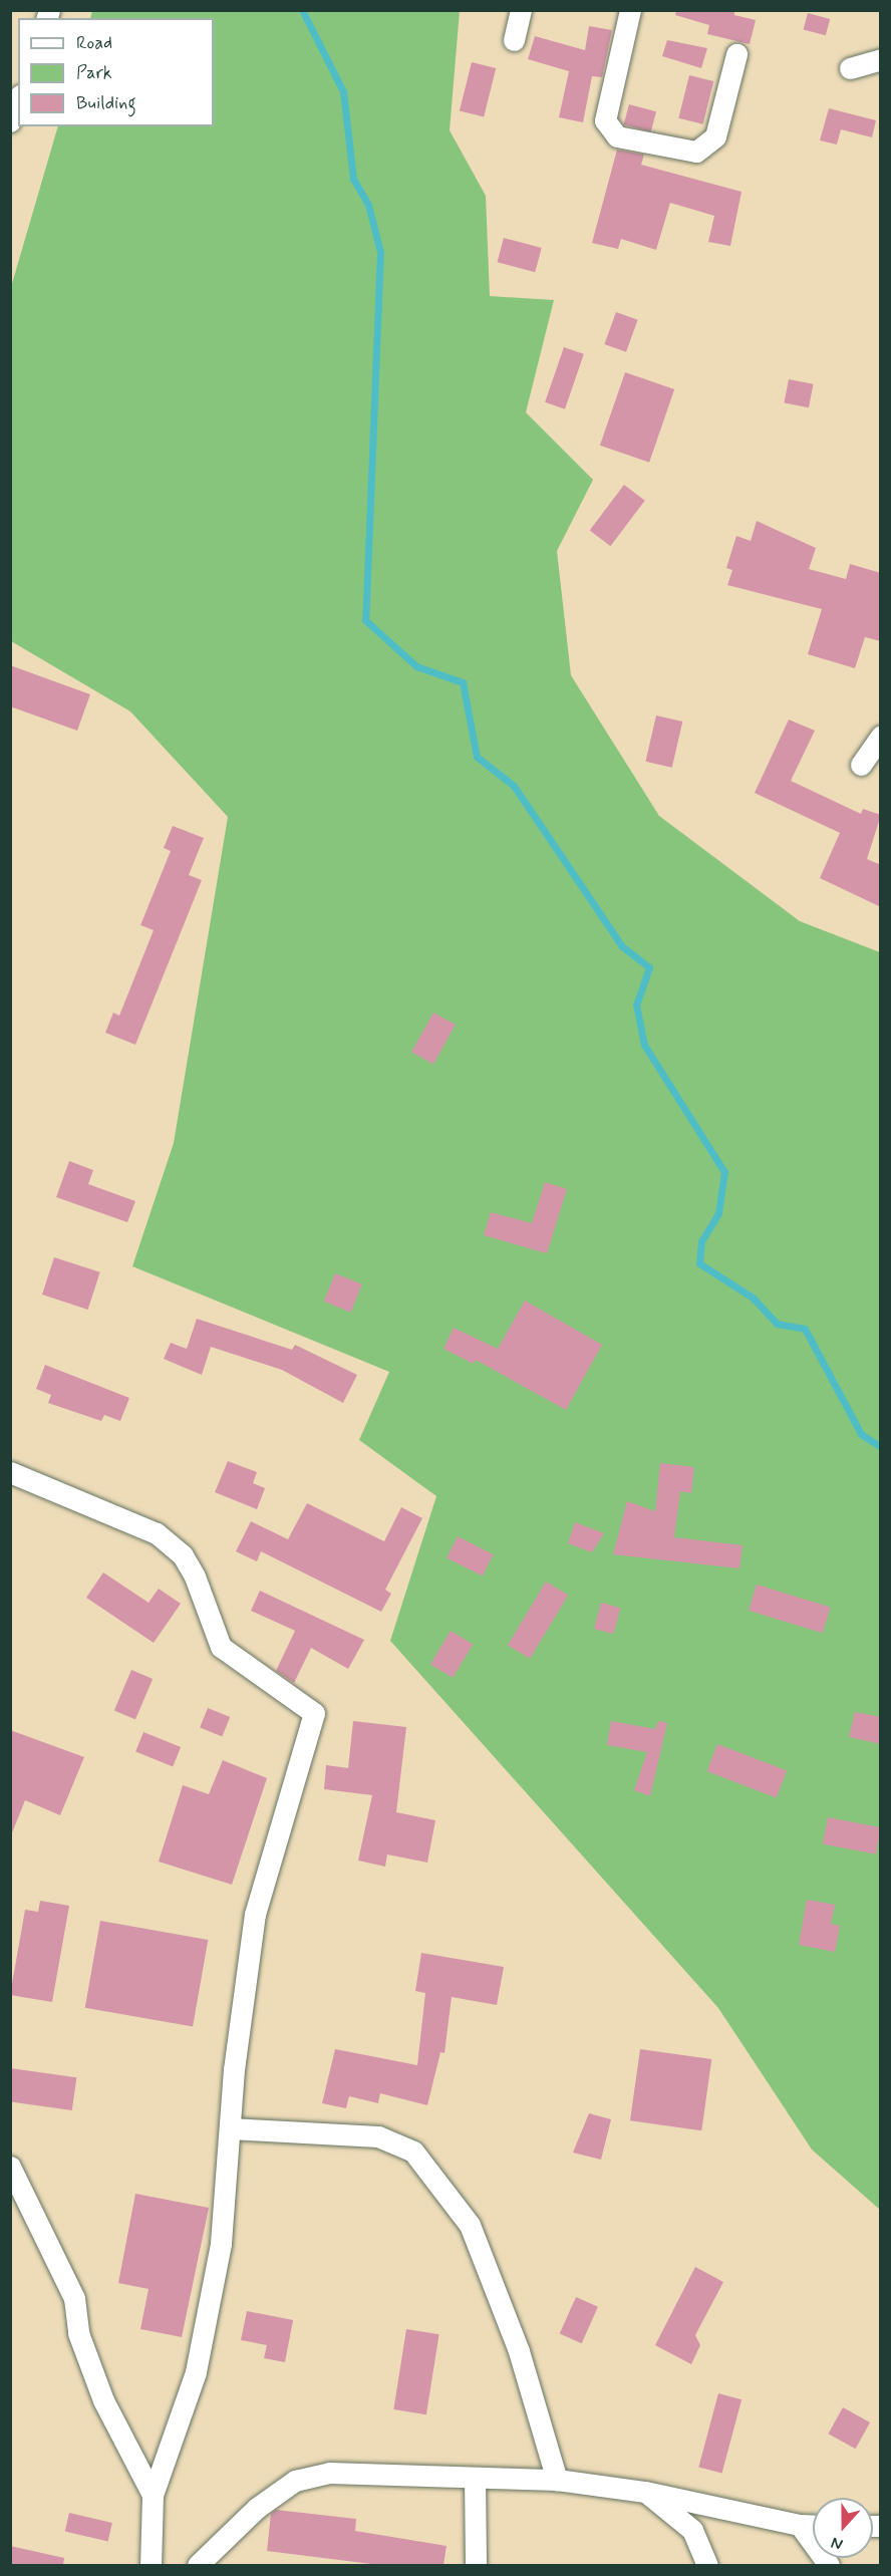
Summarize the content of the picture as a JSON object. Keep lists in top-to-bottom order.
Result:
{
  "legend": ["Road", "Park", "Building"],
  "north": "bottom"
}
